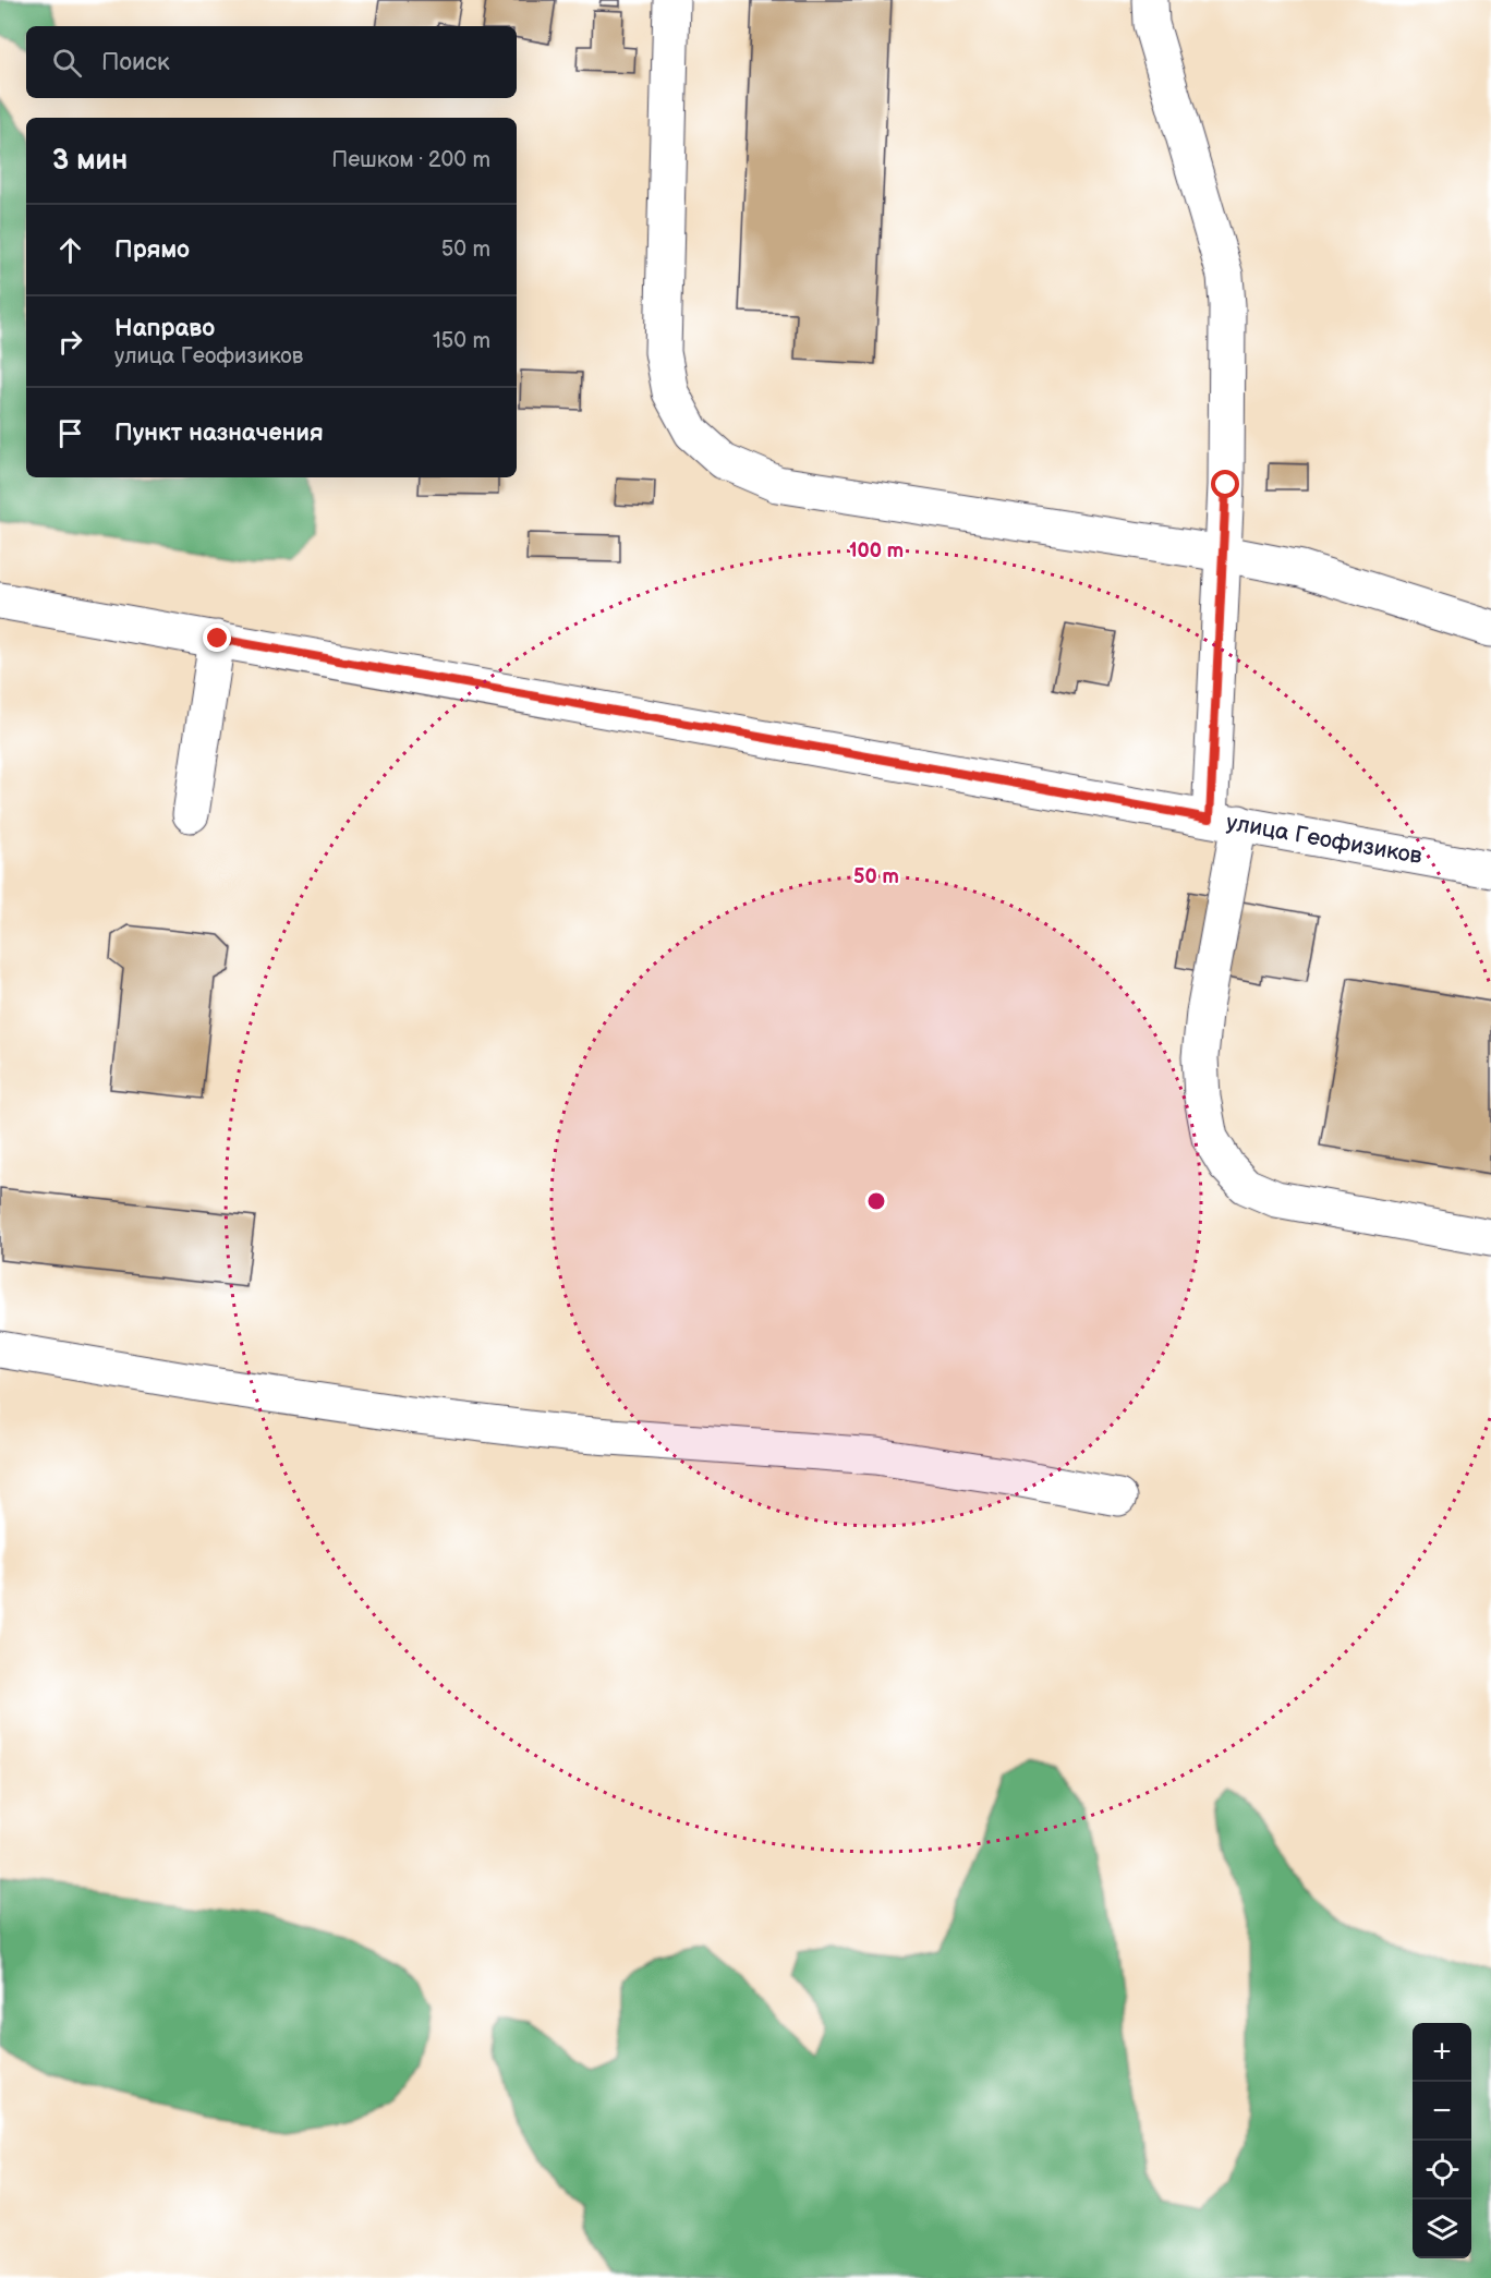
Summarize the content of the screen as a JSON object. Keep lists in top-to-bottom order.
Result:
{
  "streets": {
    "street": ["улица Геофизиков"]
  },
  "page": {
    "search": "Поиск",
    "heading": ["3 мин", "Пешком · 200 m"],
    "list": [
      ["Прямо", "50 m"],
      ["Направо", "улица Геофизиков", "150 m"],
      "Пункт назначения"
    ],
    "map_buttons": ["+", "−"]
  },
  "rings": ["100 m", "50 m"]
}
